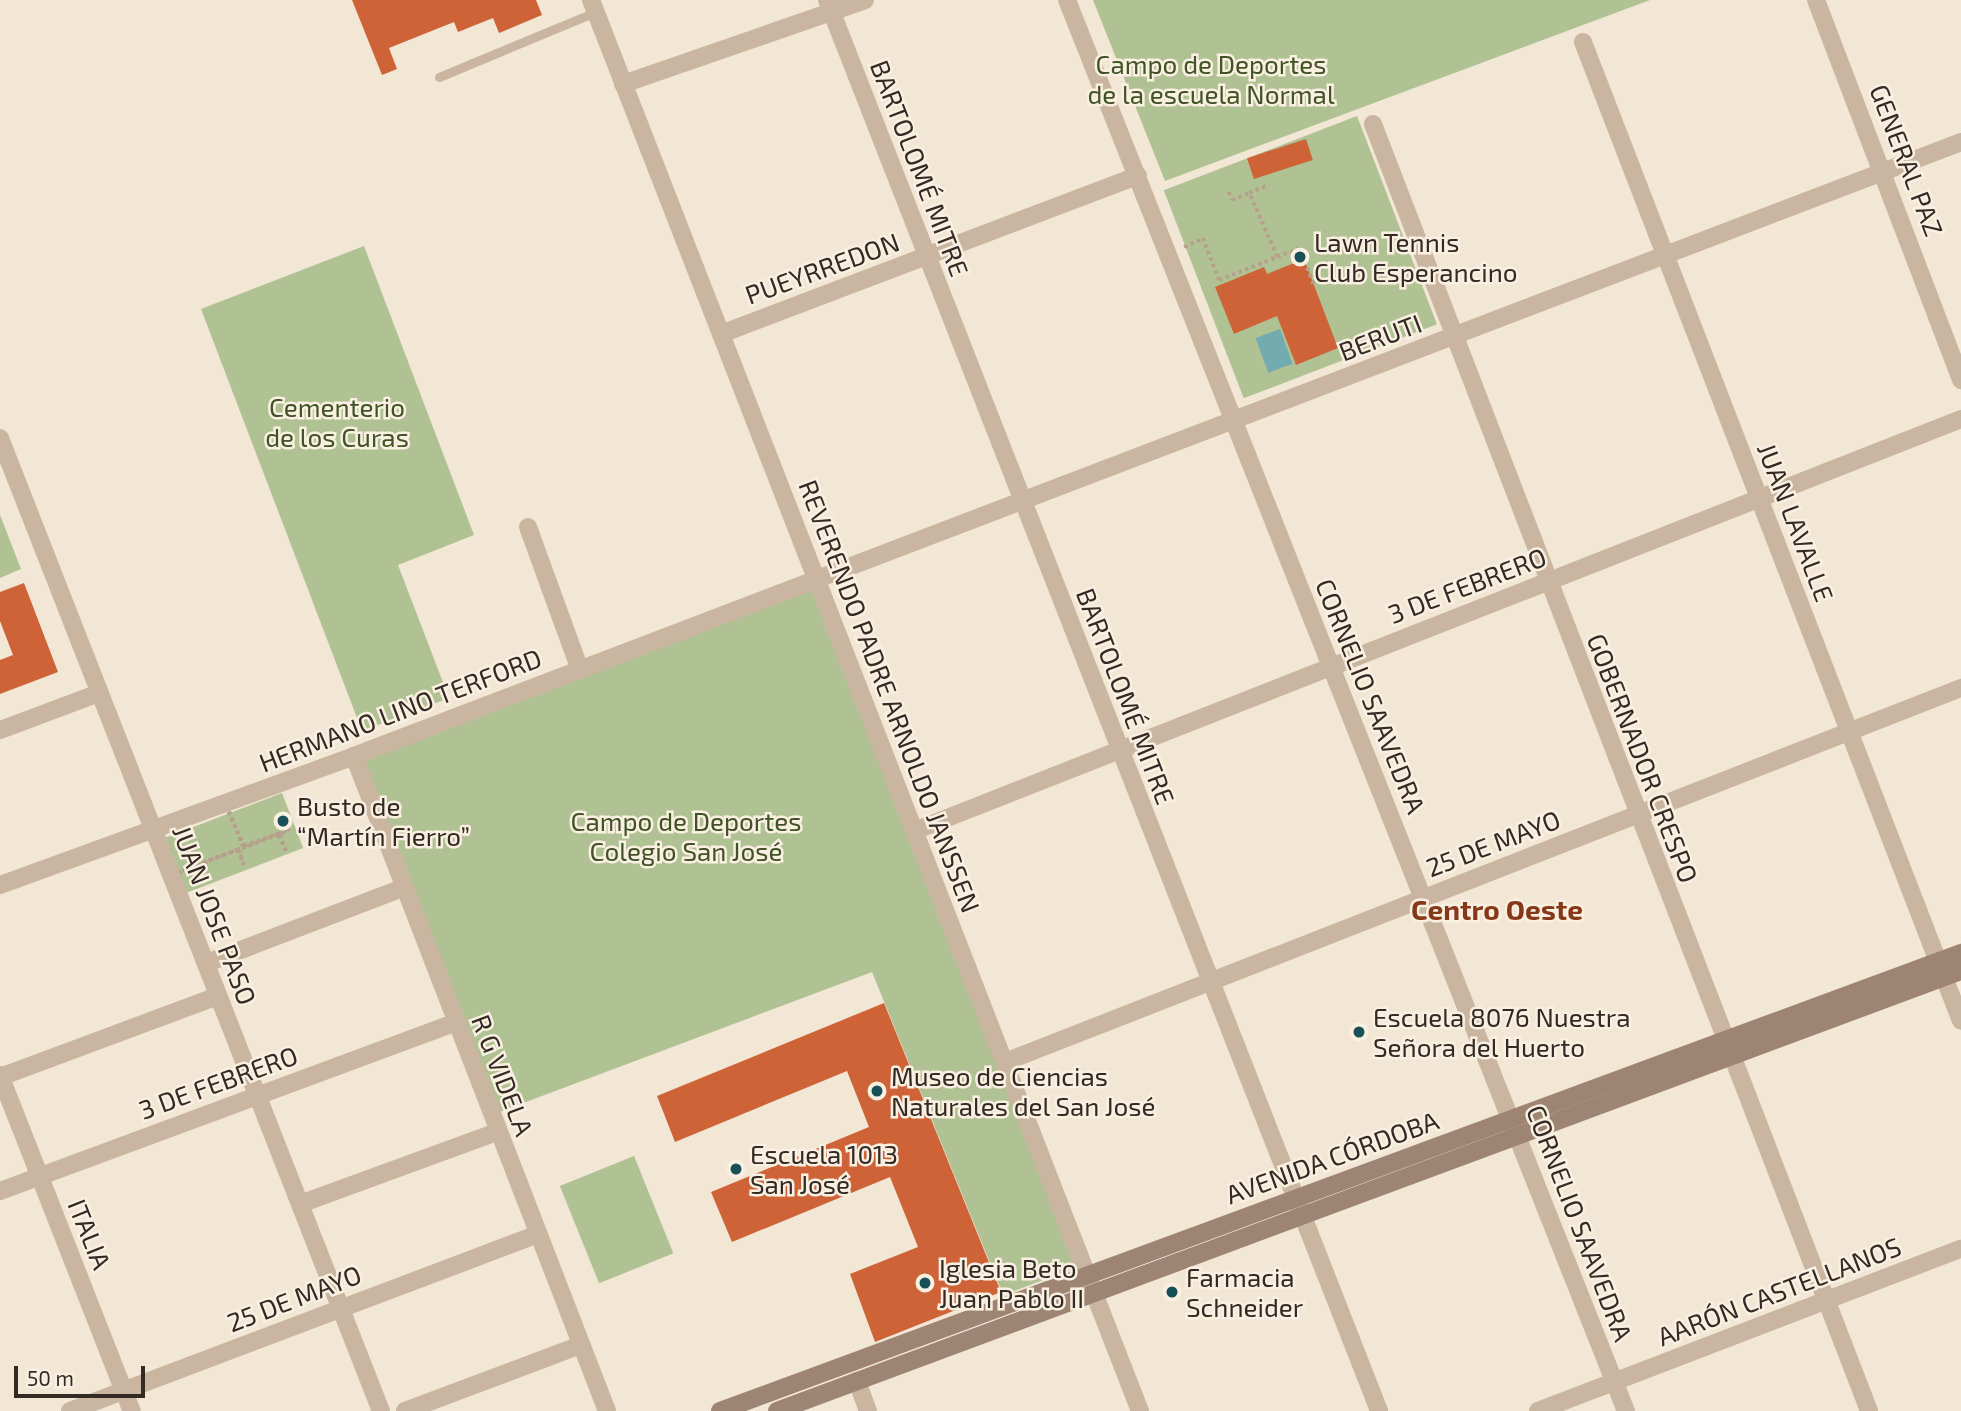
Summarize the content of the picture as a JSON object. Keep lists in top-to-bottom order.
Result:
{
  "streets": {
    "main road": ["AVENIDA CÓRDOBA"],
    "street": [
      "GENERAL PAZ",
      "BARTOLOMÉ MITRE",
      "PUEYRREDON",
      "BERUTI",
      "JUAN LAVALLE",
      "3 DE FEBRERO",
      "REVERENDO PADRE ARNOLDO JANSSEN",
      "CORNELIO SAAVEDRA",
      "HERMANO LINO TERFORD",
      "GOBERNADOR CRESPO",
      "25 DE MAYO",
      "JUAN JOSE PASO",
      "R G VIDELA",
      "ITALIA",
      "AARÓN CASTELLANOS"
    ]
  },
  "crossings": [
    ["GENERAL PAZ", "BERUTI"],
    ["BARTOLOMÉ MITRE", "PUEYRREDON"],
    ["BARTOLOMÉ MITRE", "BERUTI"],
    ["BARTOLOMÉ MITRE", "3 DE FEBRERO"],
    ["BARTOLOMÉ MITRE", "25 DE MAYO"],
    ["BARTOLOMÉ MITRE", "AVENIDA CÓRDOBA"],
    ["PUEYRREDON", "REVERENDO PADRE ARNOLDO JANSSEN"],
    ["PUEYRREDON", "CORNELIO SAAVEDRA"],
    ["BERUTI", "JUAN LAVALLE"],
    ["BERUTI", "REVERENDO PADRE ARNOLDO JANSSEN"],
    ["BERUTI", "CORNELIO SAAVEDRA"],
    ["BERUTI", "HERMANO LINO TERFORD"],
    ["BERUTI", "GOBERNADOR CRESPO"],
    ["JUAN LAVALLE", "3 DE FEBRERO"],
    ["JUAN LAVALLE", "25 DE MAYO"],
    ["JUAN LAVALLE", "AVENIDA CÓRDOBA"],
    ["3 DE FEBRERO", "REVERENDO PADRE ARNOLDO JANSSEN"],
    ["3 DE FEBRERO", "CORNELIO SAAVEDRA"],
    ["3 DE FEBRERO", "GOBERNADOR CRESPO"],
    ["3 DE FEBRERO", "JUAN JOSE PASO"],
    ["3 DE FEBRERO", "R G VIDELA"],
    ["3 DE FEBRERO", "ITALIA"],
    ["REVERENDO PADRE ARNOLDO JANSSEN", "HERMANO LINO TERFORD"],
    ["REVERENDO PADRE ARNOLDO JANSSEN", "25 DE MAYO"],
    ["REVERENDO PADRE ARNOLDO JANSSEN", "AVENIDA CÓRDOBA"],
    ["CORNELIO SAAVEDRA", "25 DE MAYO"],
    ["CORNELIO SAAVEDRA", "AVENIDA CÓRDOBA"],
    ["CORNELIO SAAVEDRA", "AARÓN CASTELLANOS"],
    ["HERMANO LINO TERFORD", "JUAN JOSE PASO"],
    ["HERMANO LINO TERFORD", "R G VIDELA"],
    ["GOBERNADOR CRESPO", "25 DE MAYO"],
    ["GOBERNADOR CRESPO", "AVENIDA CÓRDOBA"],
    ["GOBERNADOR CRESPO", "AARÓN CASTELLANOS"],
    ["25 DE MAYO", "JUAN JOSE PASO"],
    ["25 DE MAYO", "R G VIDELA"],
    ["25 DE MAYO", "ITALIA"]
  ],
  "districts": ["Centro Oeste"],
  "parks": ["Campo de Deportes de la escuela Normal", "Cementerio de los Curas", "Campo de Deportes Colegio San José"],
  "places": [
    "Lawn Tennis Club Esperancino",
    "Busto de “Martín Fierro”",
    "Escuela 8076 Nuestra Señora del Huerto",
    "Museo de Ciencias Naturales del San José",
    "Escuela 1013 San José",
    "Iglesia Beto Juan Pablo II",
    "Farmacia Schneider"
  ],
  "scale_bar": "50 m"
}
